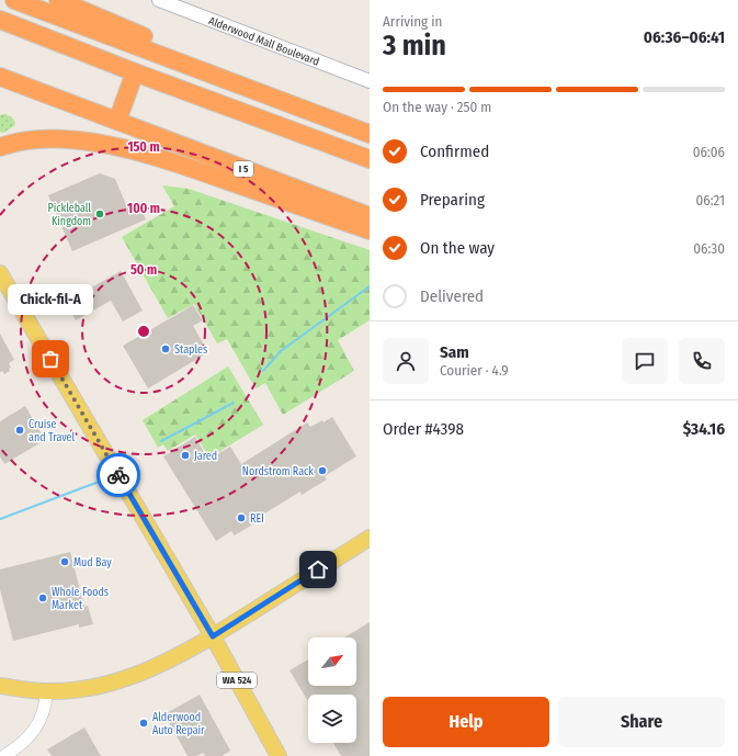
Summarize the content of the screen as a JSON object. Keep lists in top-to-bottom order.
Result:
{
  "streets": {
    "highway": ["I 5"],
    "main road": ["Alderwood Mall Boulevard", "WA 524"]
  },
  "places": [
    "Pickleball Kingdom",
    "Staples",
    "Chick-fil-A",
    "Cruise and Travel",
    "Jared",
    "Nordstrom Rack",
    "REI",
    "Mud Bay",
    "Whole Foods Market",
    "Alderwood Auto Repair"
  ],
  "north": "top right",
  "page": {
    "heading": ["3 min", "Arriving in", "06:36–06:41"],
    "panel": [
      "Sam",
      "Courier · 4.9",
      "Order #4398",
      "$34.16"
    ],
    "bar": "On the way · 250 m",
    "list": [
      ["Confirmed", "06:06"],
      ["Preparing", "06:21"],
      ["On the way", "06:30"],
      "Delivered"
    ],
    "bubble": "Chick-fil-A",
    "buttons": ["Help", "Share"]
  },
  "rings": ["150 m", "100 m", "50 m"]
}
